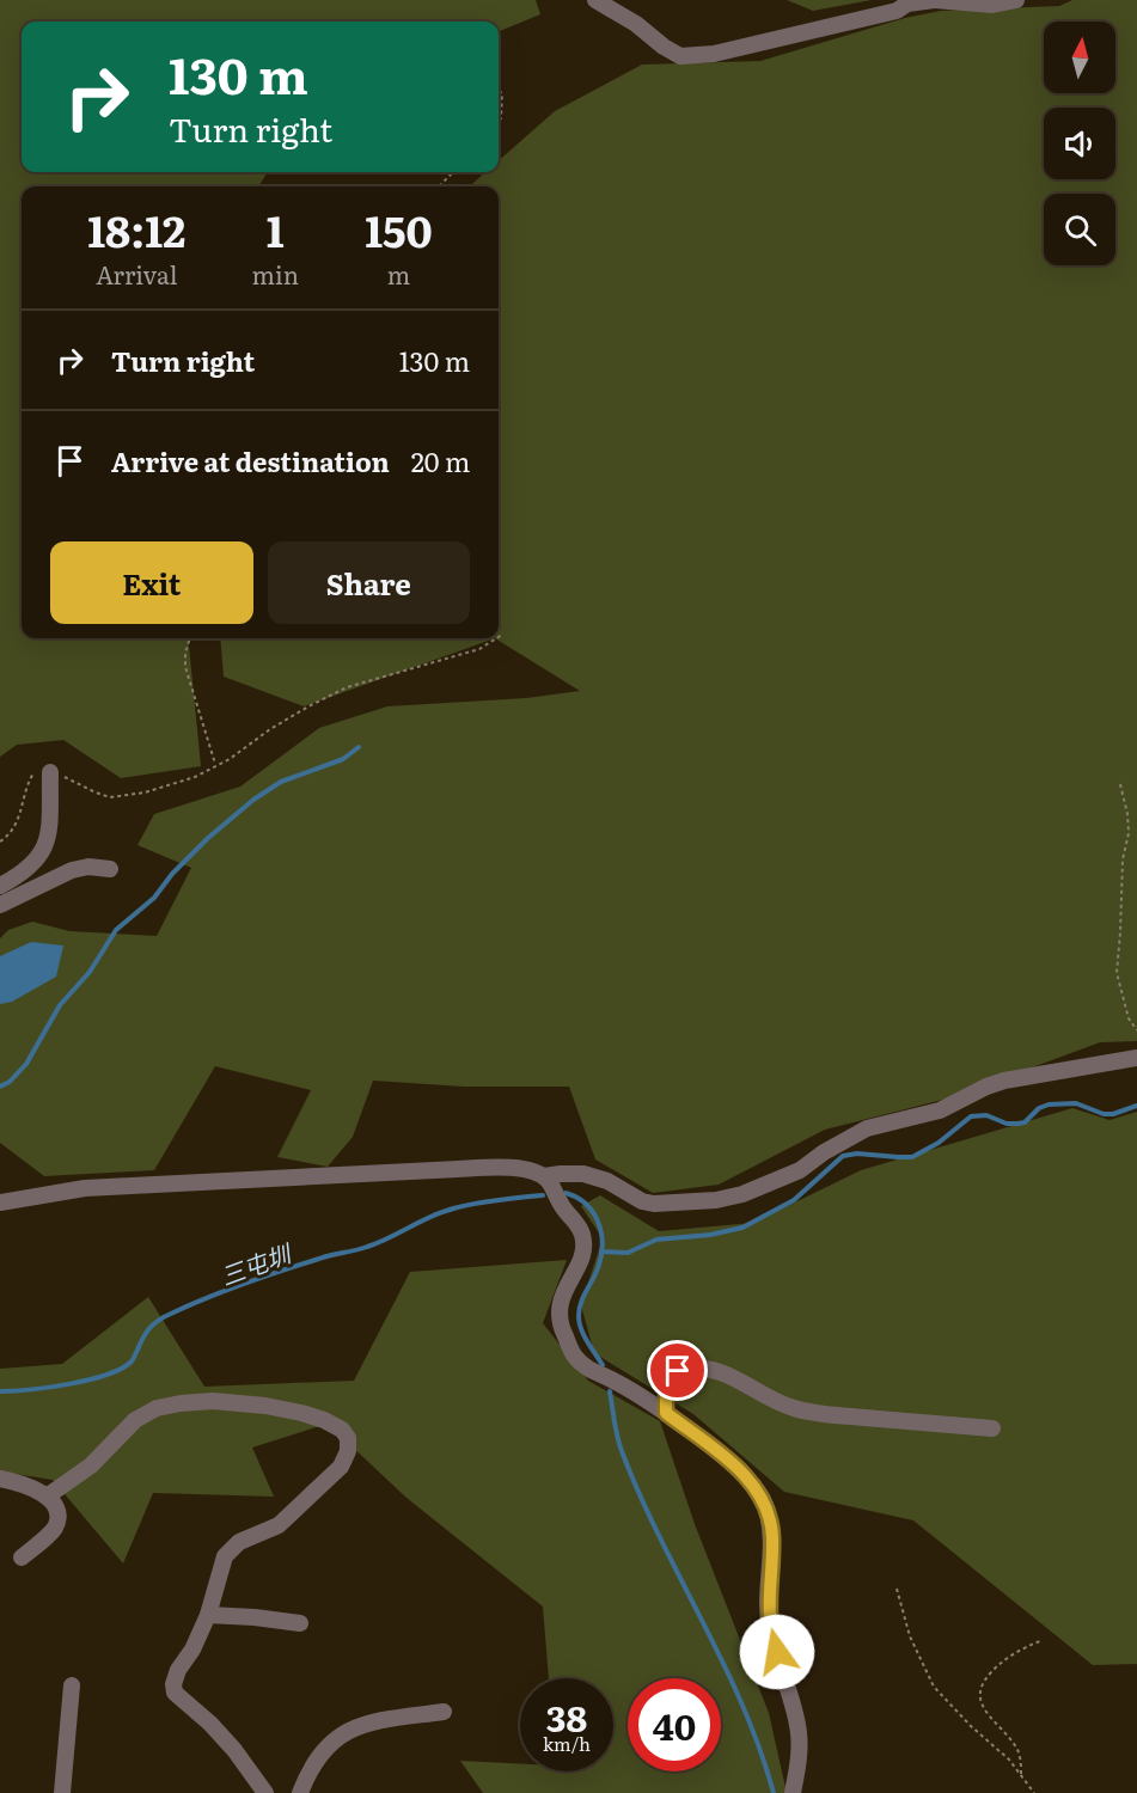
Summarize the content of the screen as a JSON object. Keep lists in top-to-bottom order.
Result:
{
  "water": ["三屯圳"],
  "north": "top",
  "page": {
    "turn": ["130 m", "Turn right"],
    "eta": [
      "18:12",
      "Arrival",
      "1",
      "min",
      "150",
      "m"
    ],
    "list": [
      {
        "name": "Turn right",
        "value": "130 m"
      },
      {
        "name": "Arrive at destination",
        "value": "20 m"
      }
    ],
    "buttons": ["Exit", "Share"],
    "speed": "38 km/h",
    "limit": "40"
  }
}
